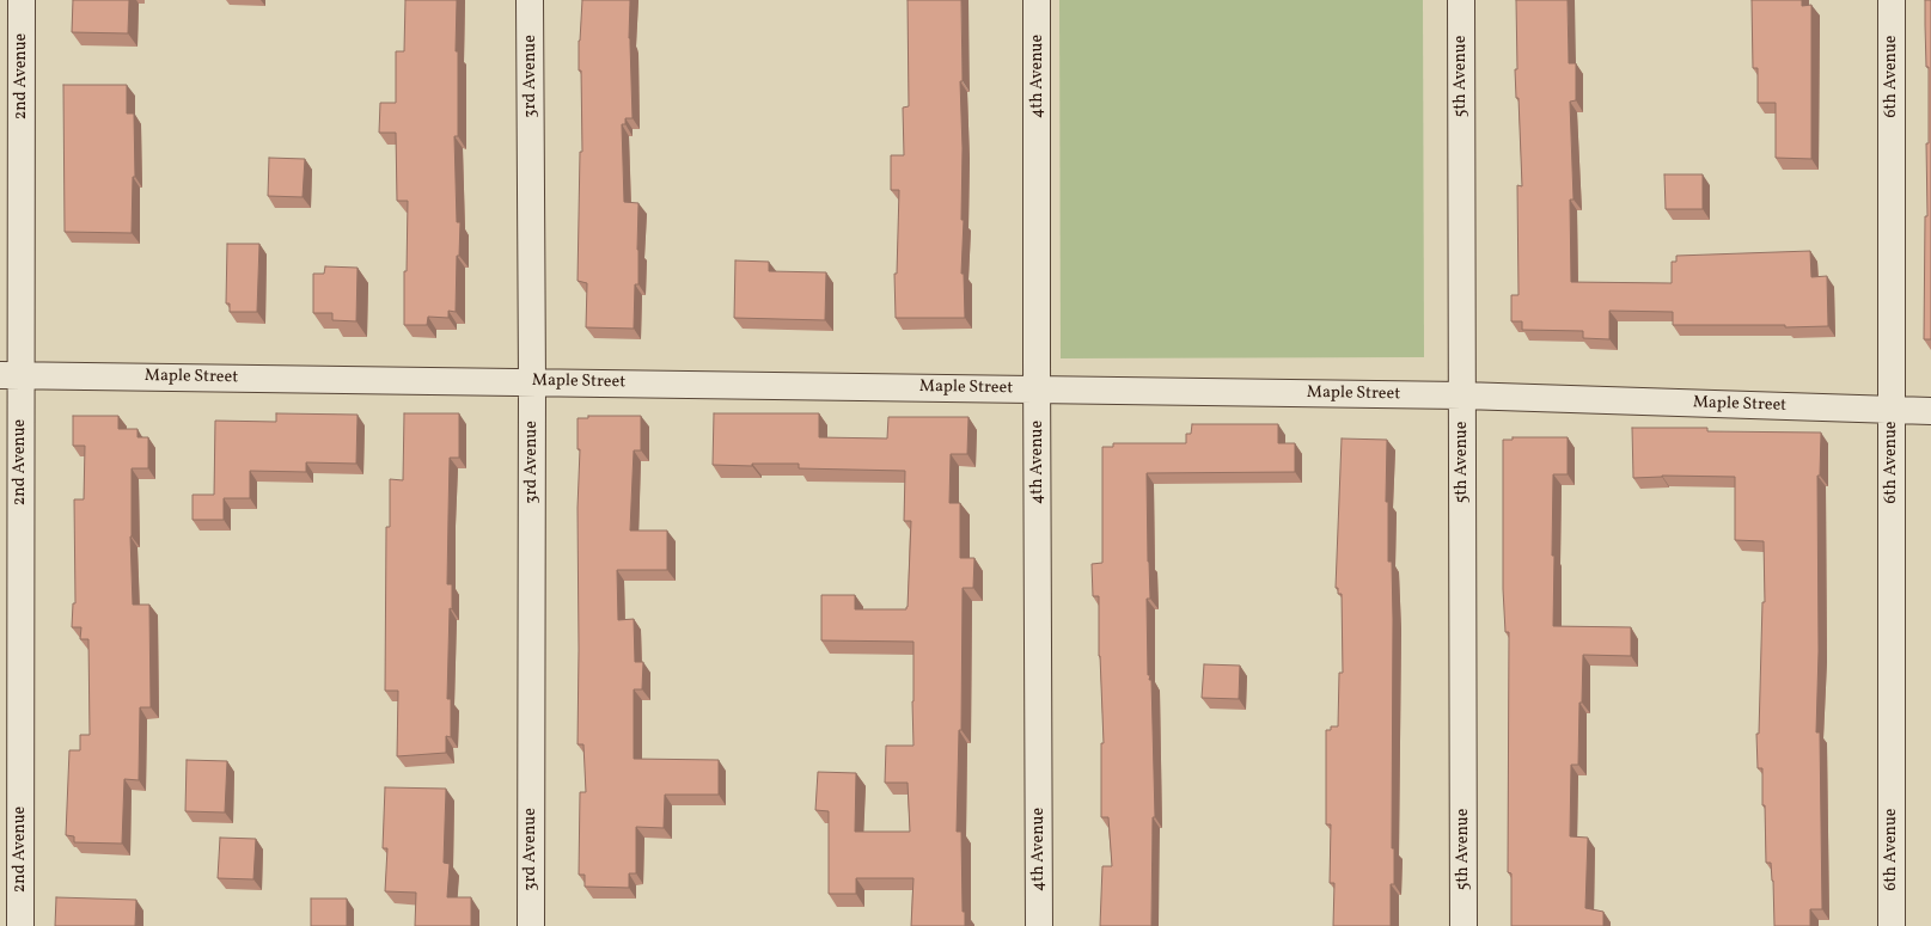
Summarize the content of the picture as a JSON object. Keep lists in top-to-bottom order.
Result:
{
  "streets": {
    "street": [
      "2nd Avenue",
      "3rd Avenue",
      "4th Avenue",
      "5th Avenue",
      "6th Avenue",
      "Maple Street"
    ]
  },
  "crossings": [
    ["2nd Avenue", "Maple Street"],
    ["3rd Avenue", "Maple Street"],
    ["4th Avenue", "Maple Street"],
    ["5th Avenue", "Maple Street"],
    ["6th Avenue", "Maple Street"]
  ]
}
